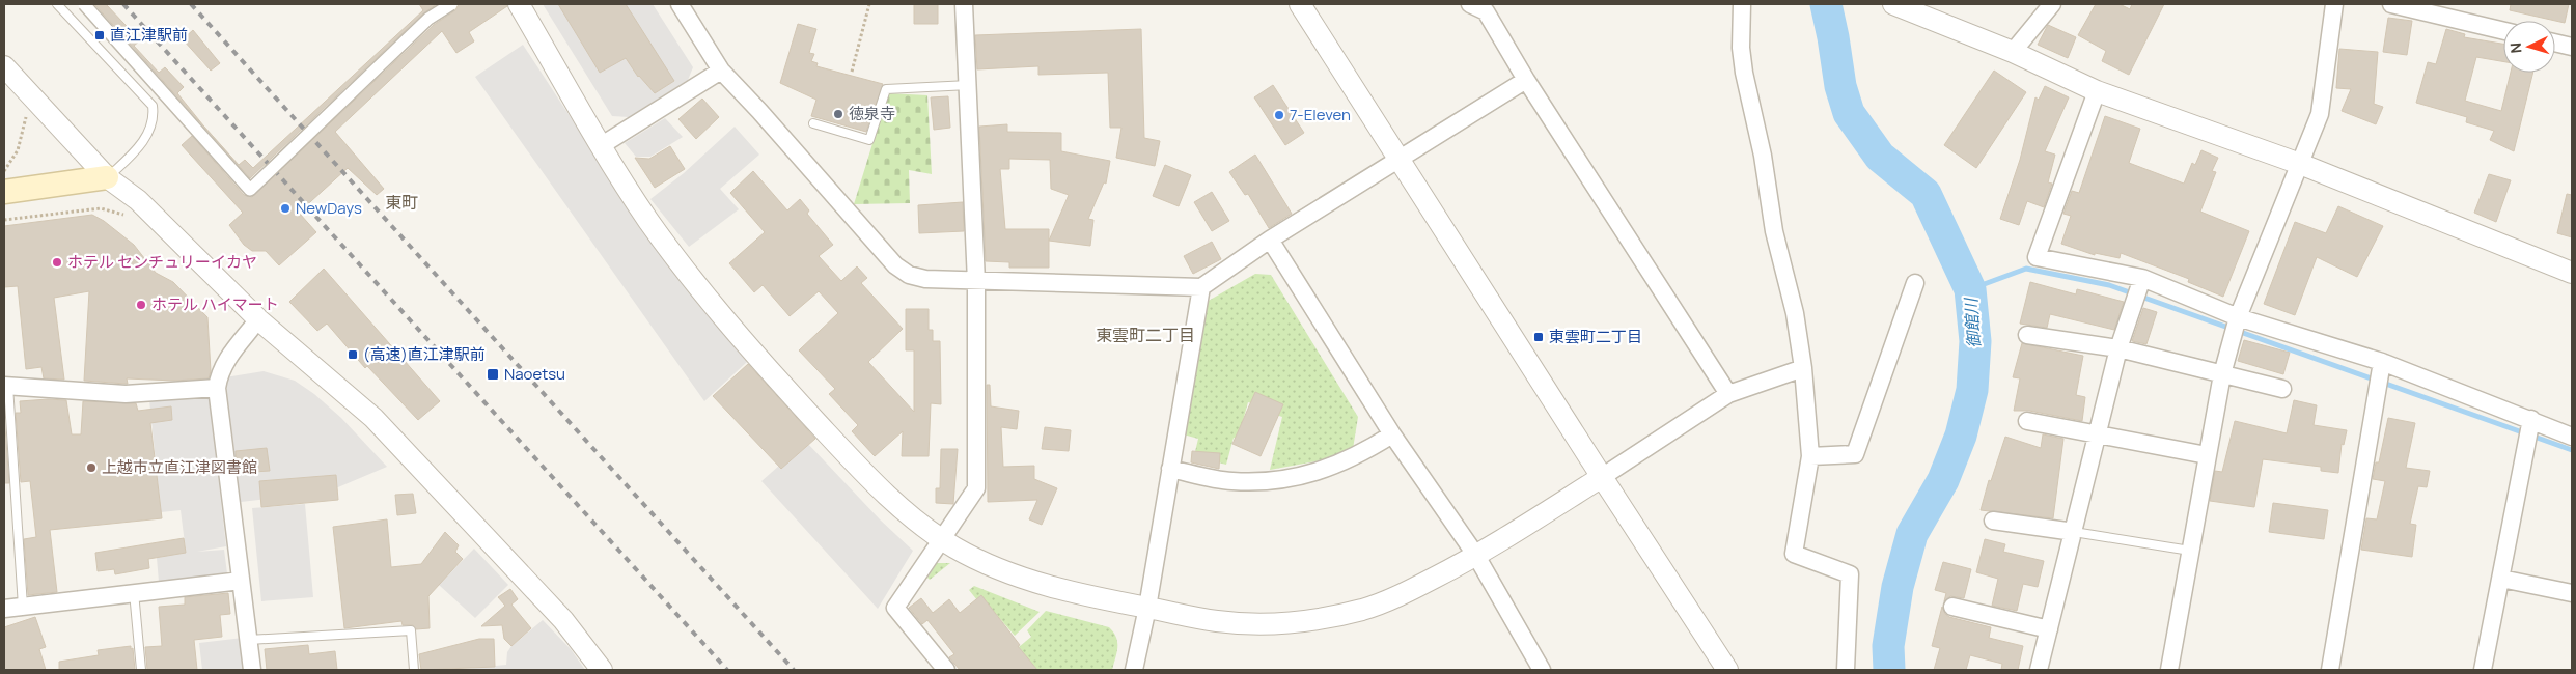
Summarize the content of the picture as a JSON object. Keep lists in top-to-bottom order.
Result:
{
  "districts": ["東町", "東雲町二丁目"],
  "water": ["御館川"],
  "places": {
    "transit": [
      "直江津駅前",
      "東雲町二丁目",
      "(高速)直江津駅前",
      "Naoetsu"
    ],
    "other": [
      "徳泉寺",
      "7-Eleven",
      "NewDays",
      "ホテル センチュリーイカヤ",
      "ホテル ハイマート",
      "上越市立直江津図書館"
    ]
  },
  "north": "left"
}
